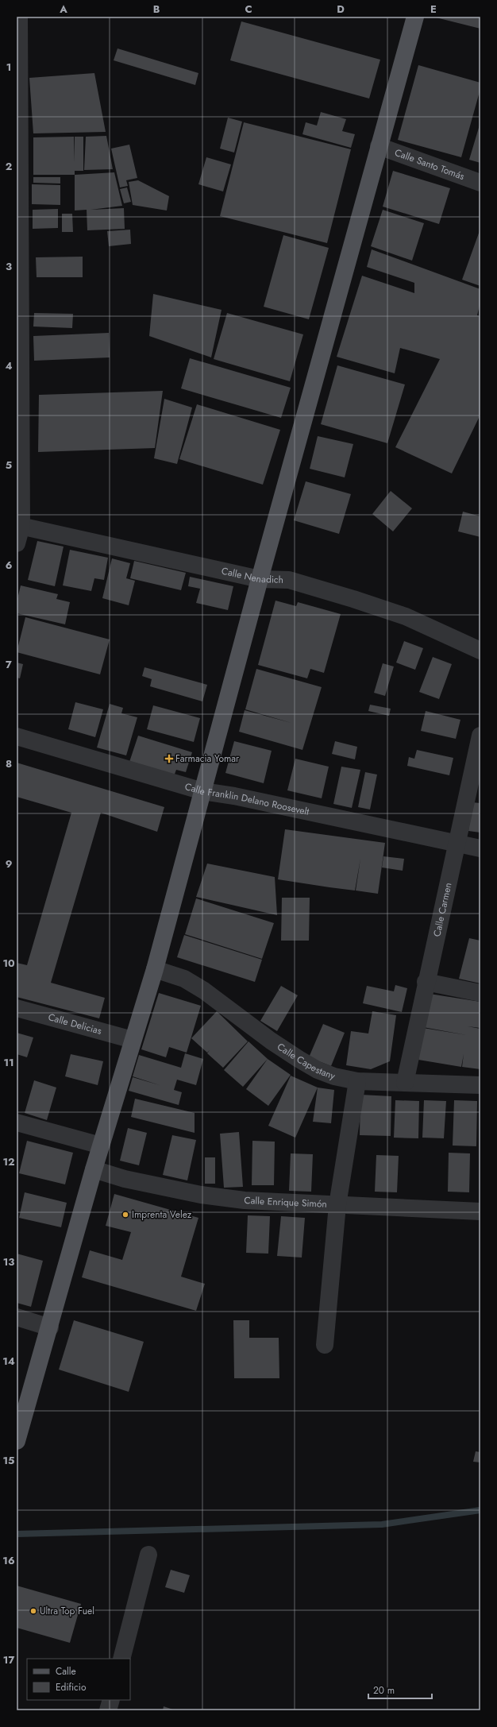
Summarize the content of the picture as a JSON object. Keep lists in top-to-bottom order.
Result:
{
  "streets": {
    "street": [
      "Calle Santo Tomás",
      "Calle Nenadich",
      "Calle Franklin Delano Roosevelt",
      "Calle Carmen",
      "Calle Delicias",
      "Calle Capestany",
      "Calle Enrique Simón"
    ]
  },
  "crossings": [
    ["Calle Franklin Delano Roosevelt", "Calle Carmen"],
    ["Calle Carmen", "Calle Capestany"]
  ],
  "places": {
    "health": ["Farmacia Yomar"],
    "other": ["Imprenta Velez", "Ultra Top Fuel"]
  },
  "legend": ["Calle", "Edificio"],
  "scale_bar": "20 m",
  "grid": {
    "columns": [
      "A",
      "B",
      "C",
      "D",
      "E"
    ],
    "rows": [
      "1",
      "2",
      "3",
      "4",
      "5",
      "6",
      "7",
      "8",
      "9",
      "10",
      "11",
      "12",
      "13",
      "14",
      "15",
      "16",
      "17"
    ]
  }
}
